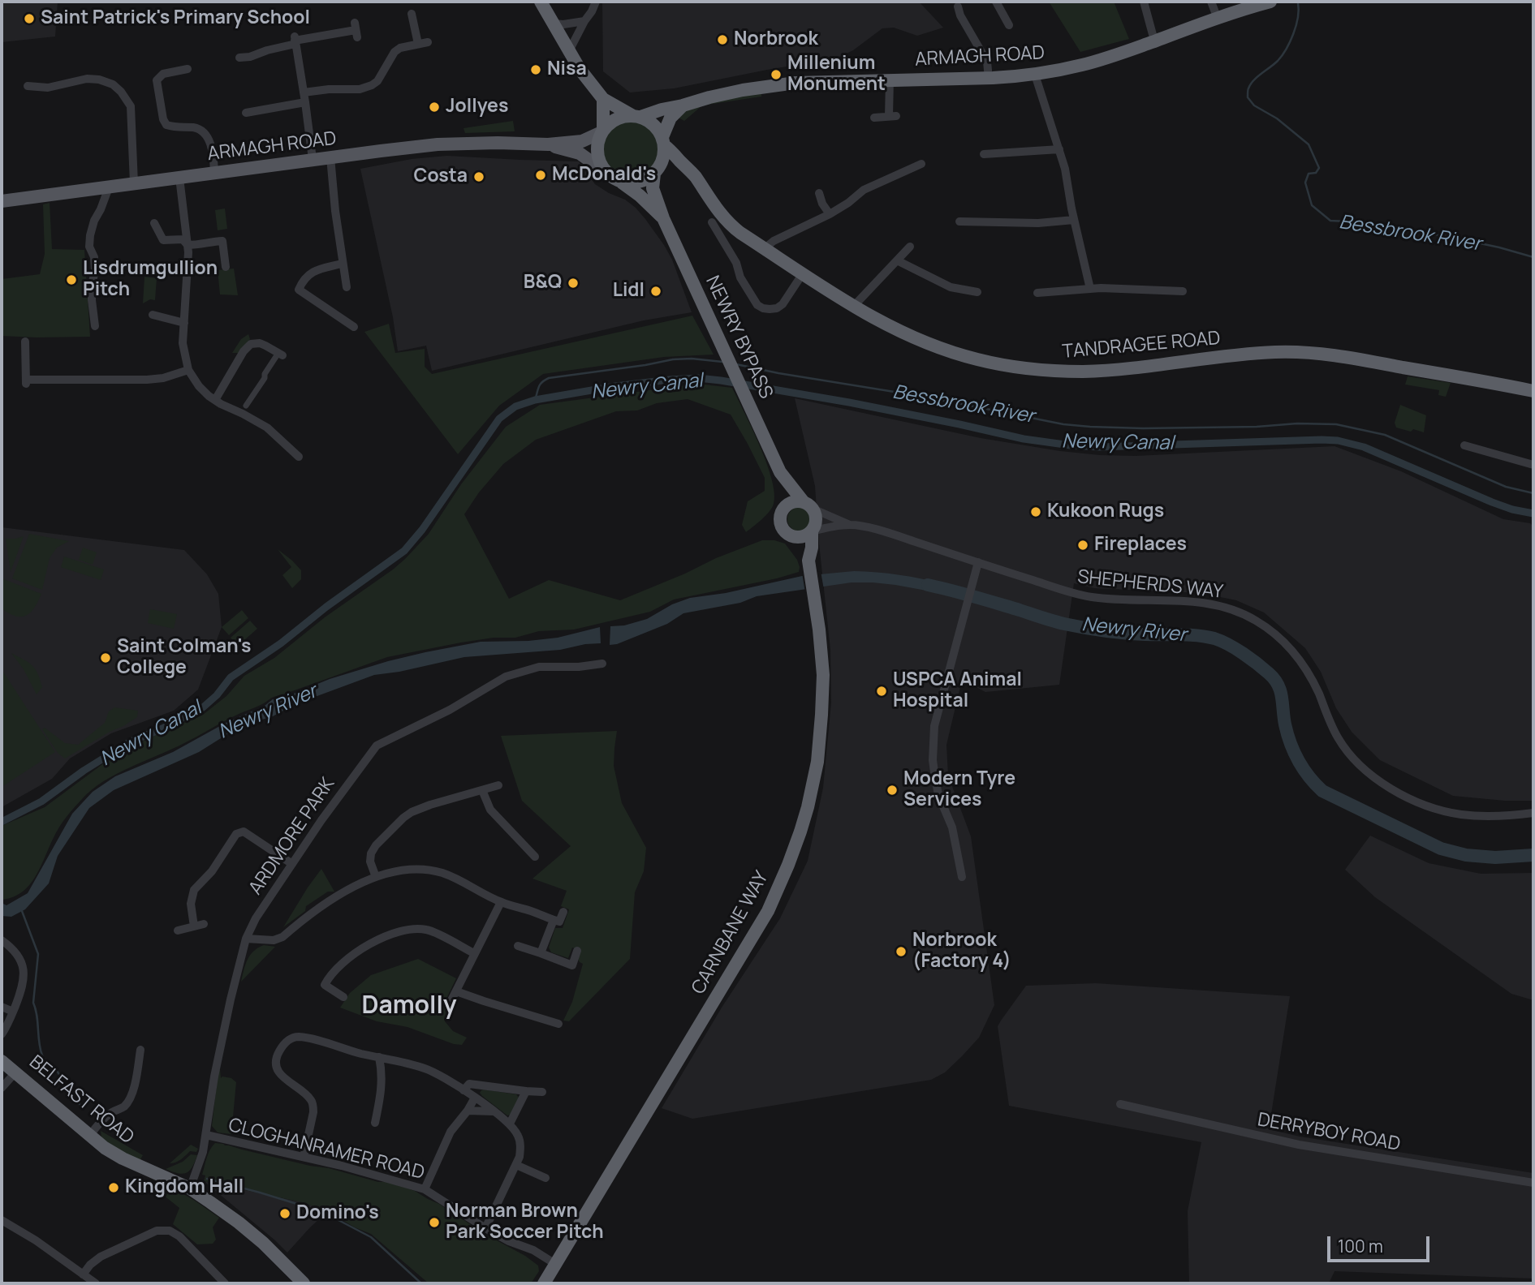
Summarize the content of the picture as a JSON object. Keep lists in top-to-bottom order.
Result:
{
  "streets": {
    "highway": [
      "ARMAGH ROAD",
      "NEWRY BYPASS",
      "TANDRAGEE ROAD",
      "CARNBANE WAY",
      "BELFAST ROAD"
    ],
    "street": [
      "SHEPHERDS WAY",
      "ARDMORE PARK",
      "DERRYBOY ROAD",
      "CLOGHANRAMER ROAD"
    ]
  },
  "crossings": [
    ["ARMAGH ROAD", "NEWRY BYPASS"],
    ["ARMAGH ROAD", "TANDRAGEE ROAD"],
    ["NEWRY BYPASS", "TANDRAGEE ROAD"],
    ["ARDMORE PARK", "BELFAST ROAD"],
    ["ARDMORE PARK", "CLOGHANRAMER ROAD"],
    ["CARNBANE WAY", "CLOGHANRAMER ROAD"]
  ],
  "districts": ["Damolly"],
  "water": ["Bessbrook River", "Newry Canal", "Newry River"],
  "places": [
    "Saint Patrick's Primary School",
    "Norbrook",
    "Nisa",
    "Millenium Monument",
    "Jollyes",
    "McDonald's",
    "Costa",
    "Lisdrumgullion Pitch",
    "B&Q",
    "Lidl",
    "Kukoon Rugs",
    "Fireplaces",
    "Saint Colman's College",
    "USPCA Animal Hospital",
    "Modern Tyre Services",
    "Norbrook (Factory 4)",
    "Kingdom Hall",
    "Domino's",
    "Norman Brown Park Soccer Pitch"
  ],
  "scale_bar": "100 m"
}
